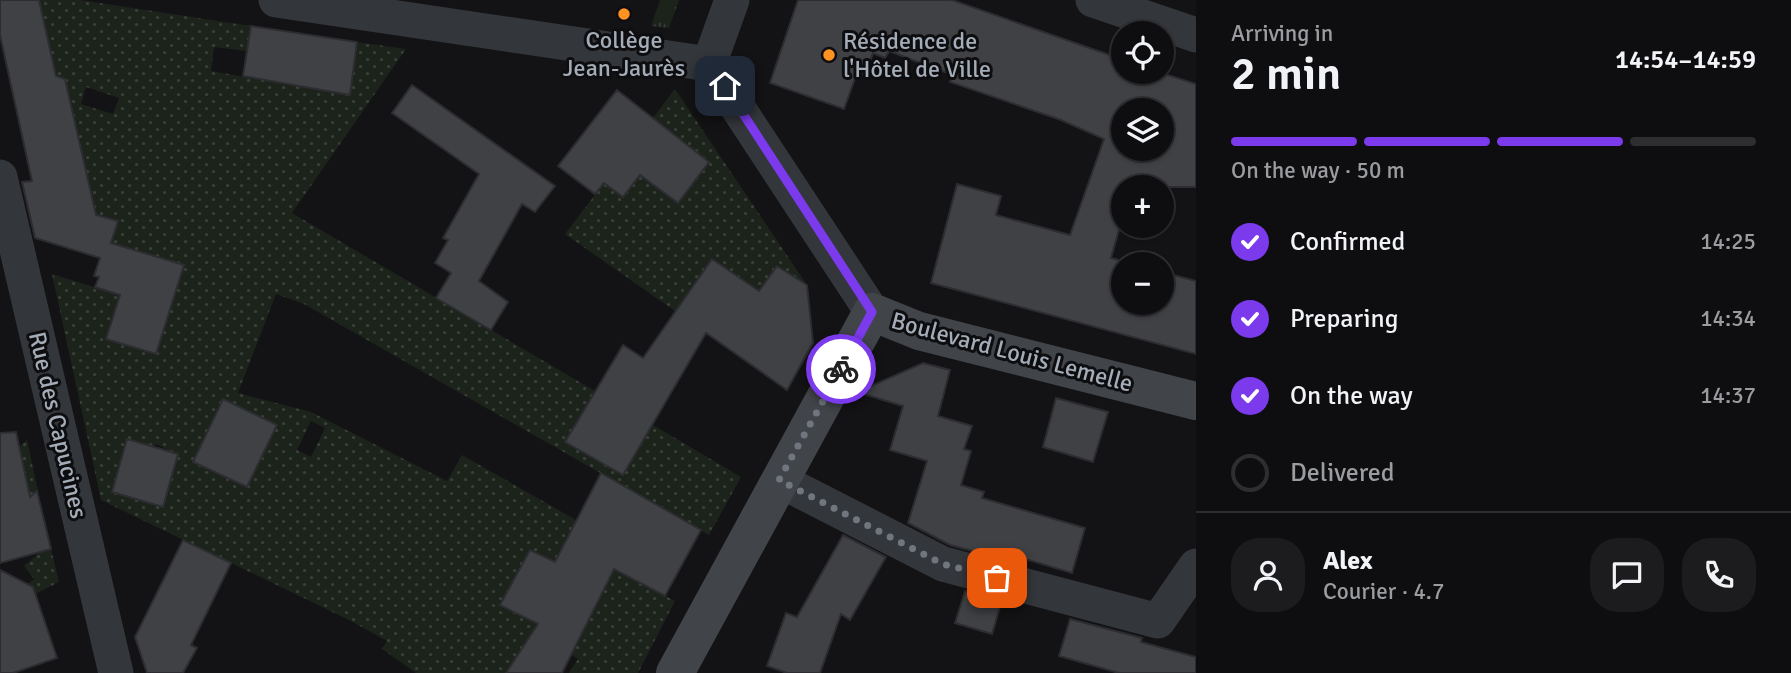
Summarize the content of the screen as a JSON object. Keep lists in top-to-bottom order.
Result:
{
  "streets": {
    "street": ["Boulevard Louis Lemelle", "Rue des Capucines"]
  },
  "places": ["Collège Jean-Jaurès", "Résidence de l'Hôtel de Ville"],
  "page": {
    "heading": ["2 min", "Arriving in", "14:54–14:59"],
    "panel": ["Alex", "Courier · 4.7"],
    "map_buttons": ["+", "−"],
    "bar": "On the way · 50 m",
    "list": [
      ["Confirmed", "14:25"],
      ["Preparing", "14:34"],
      ["On the way", "14:37"],
      "Delivered"
    ]
  }
}
